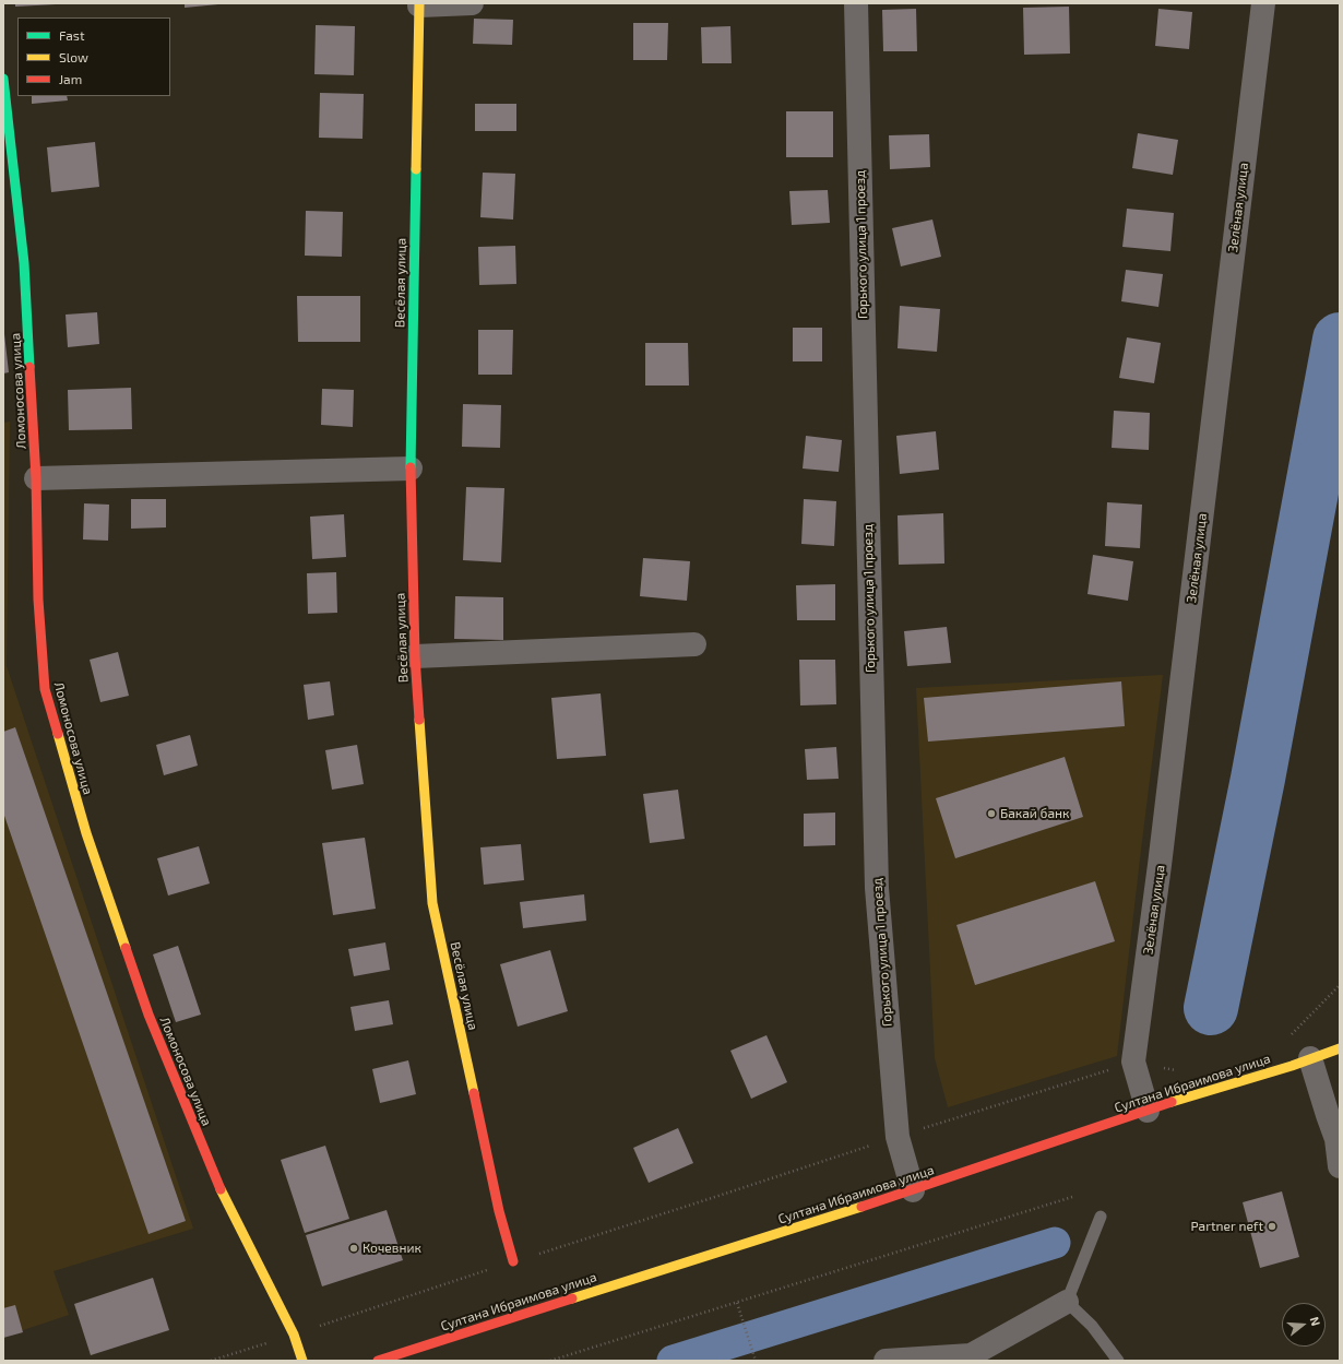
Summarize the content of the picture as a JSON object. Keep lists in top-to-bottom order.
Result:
{
  "streets": {
    "street": [
      "Зелёная улица",
      "Горького улица 1 проезд",
      "Весёлая улица",
      "Ломоносова улица",
      "Султана Ибраимова улица"
    ]
  },
  "crossings": [
    ["Зелёная улица", "Султана Ибраимова улица"],
    ["Горького улица 1 проезд", "Султана Ибраимова улица"]
  ],
  "places": ["Бакай банк", "Partner neft", "Кочевник"],
  "legend": ["Fast", "Slow", "Jam"],
  "north": "right"
}
